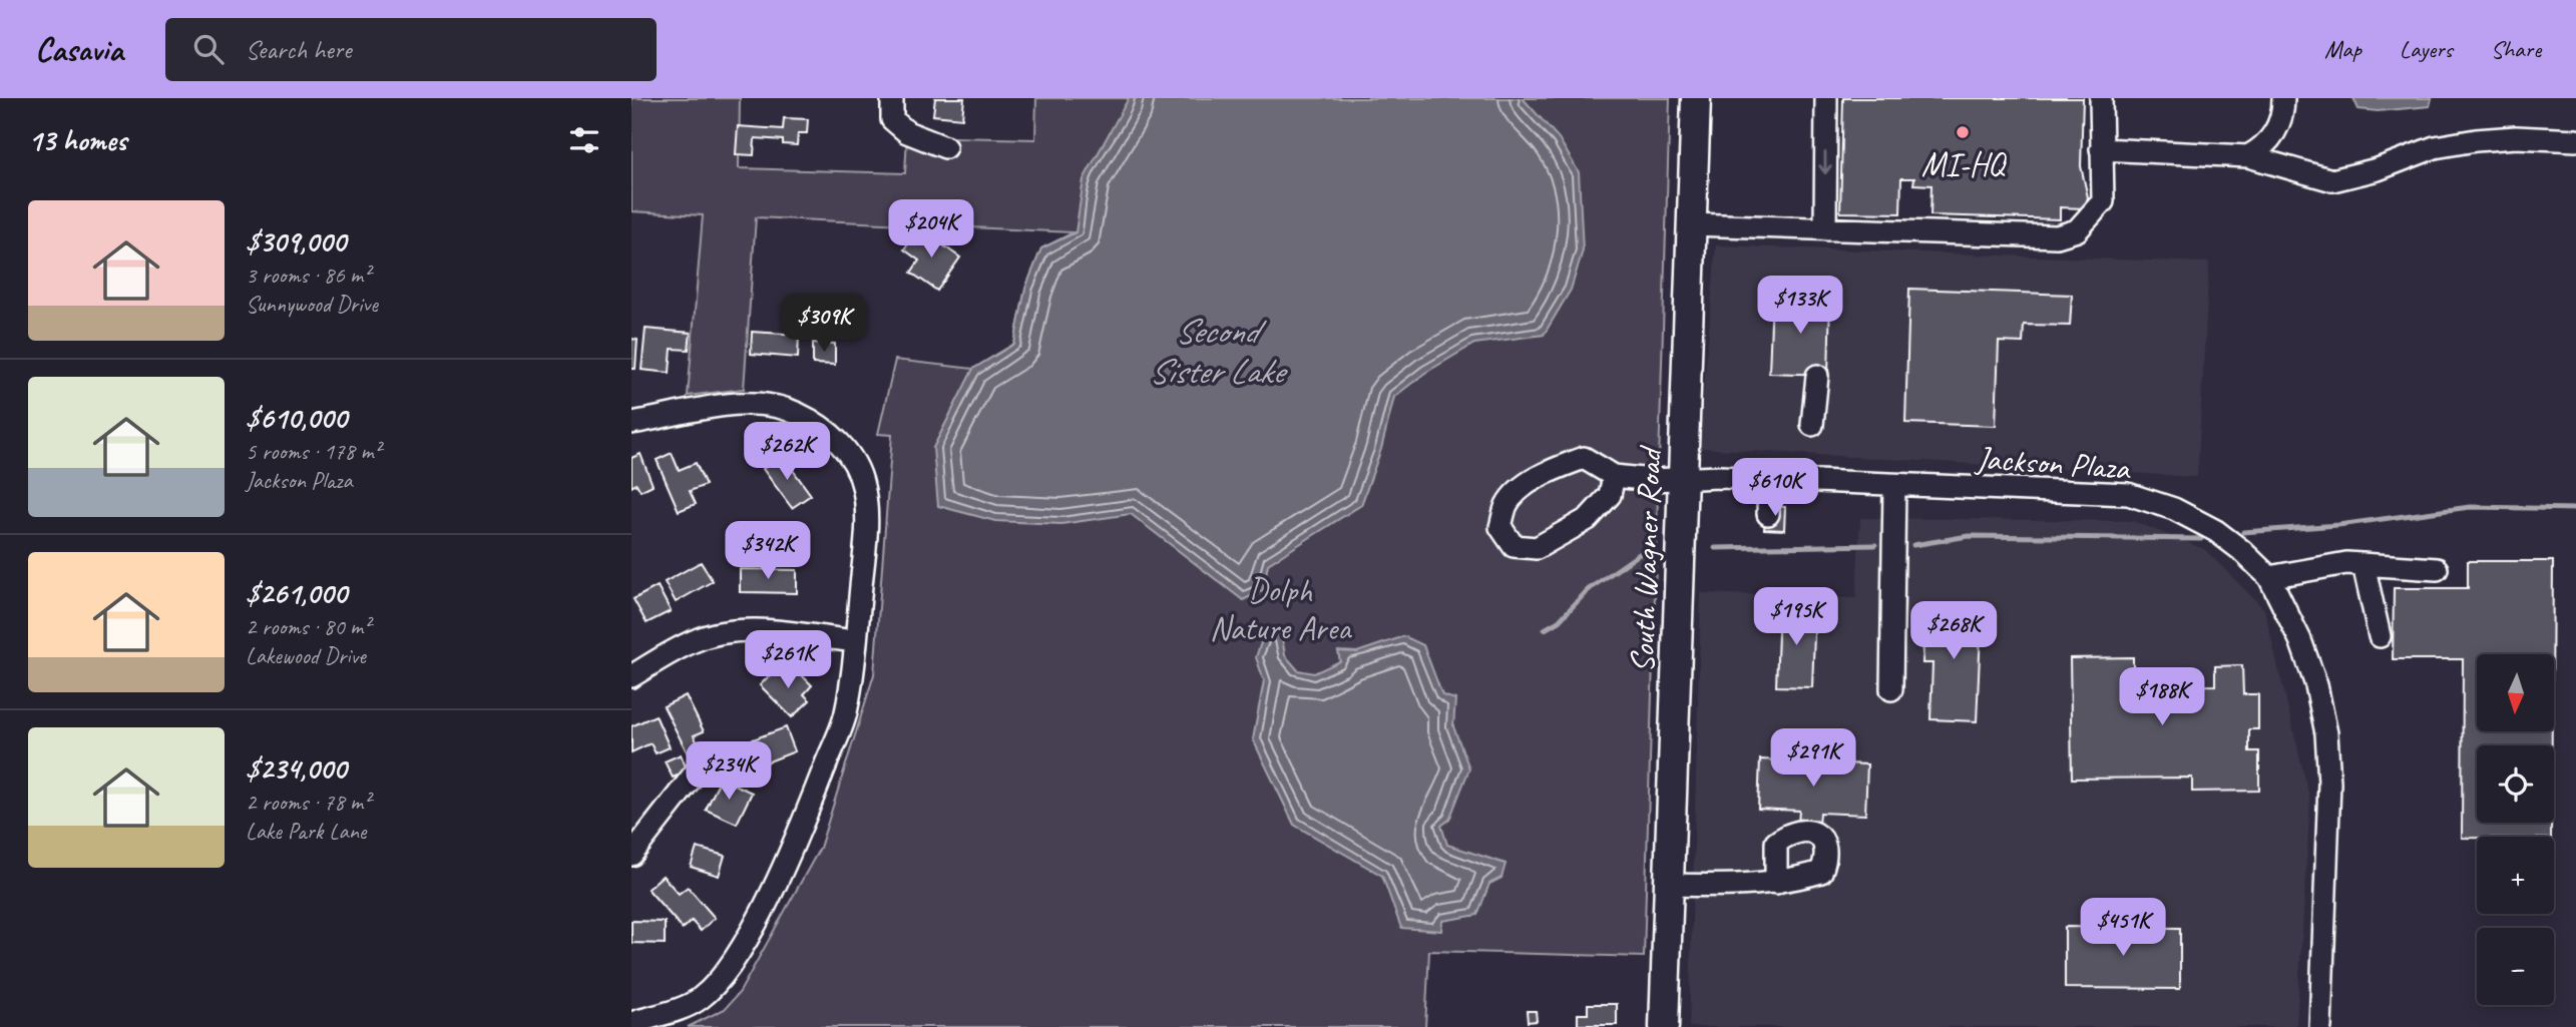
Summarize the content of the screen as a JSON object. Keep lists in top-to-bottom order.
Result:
{
  "streets": {
    "main road": ["South Wagner Road"],
    "street": ["Jackson Plaza"]
  },
  "crossings": [
    ["Jackson Plaza", "South Wagner Road"]
  ],
  "water": ["Second Sister Lake"],
  "parks": ["Dolph Nature Area"],
  "places": ["MI-HQ"],
  "north": "bottom",
  "page": {
    "header": "Casavia",
    "search": "Search here",
    "nav": ["Map", "Layers", "Share"],
    "heading": "13 homes",
    "list": [
      {
        "name": "$309,000",
        "note": "3 rooms · 86 m² · Sunnywood Drive"
      },
      {
        "name": "$610,000",
        "note": "5 rooms · 178 m² · Jackson Plaza"
      },
      {
        "name": "$261,000",
        "note": "2 rooms · 80 m² · Lakewood Drive"
      },
      {
        "name": "$234,000",
        "note": "2 rooms · 78 m² · Lake Park Lane"
      }
    ],
    "price": [
      "$204K",
      "$133K",
      "$309K",
      "$262K",
      "$610K",
      "$342K",
      "$195K",
      "$268K",
      "$261K",
      "$188K",
      "$291K",
      "$234K",
      "$451K"
    ],
    "map_buttons": ["+", "−"]
  }
}
